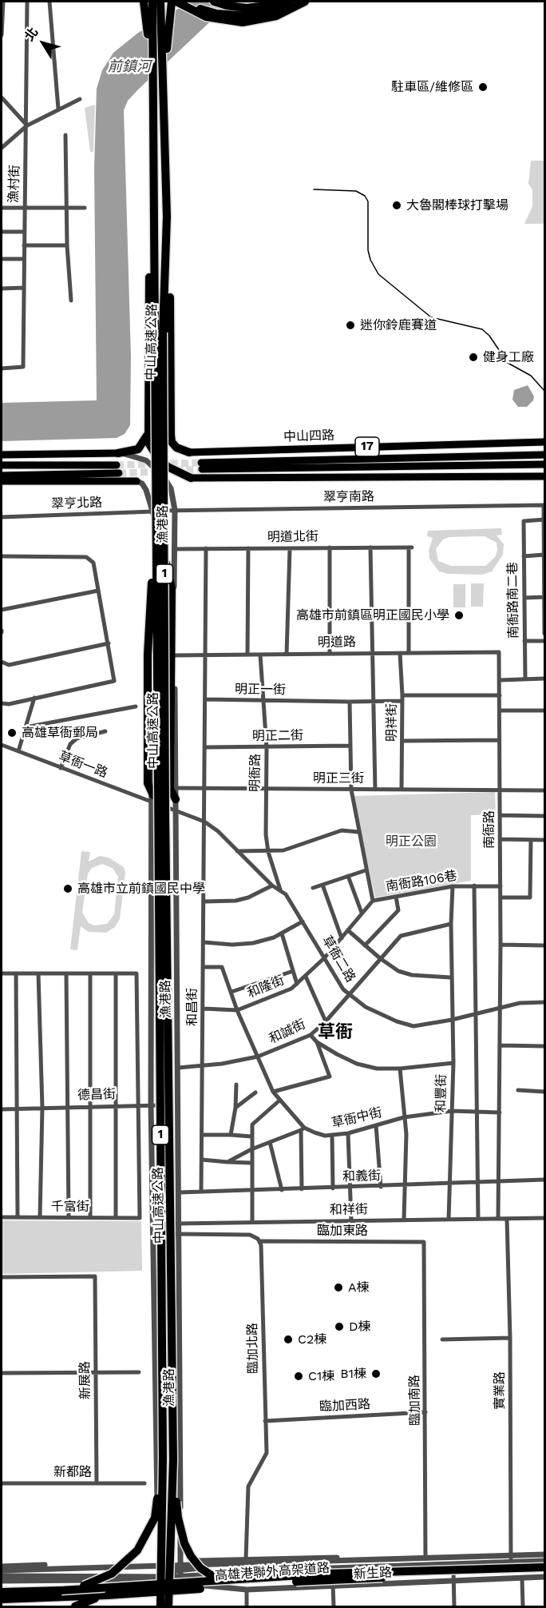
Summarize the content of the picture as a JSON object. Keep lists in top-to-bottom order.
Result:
{
  "streets": {
    "highway": ["中山高速公路", "1", "高雄港聯外高架道路"],
    "main road": ["中山四路", "17"],
    "street": [
      "漁村街",
      "翠亨南路",
      "翠亨北路",
      "漁港路",
      "明道北街",
      "南衙路南二巷",
      "明道路",
      "明正一街",
      "明祥街",
      "明正二街",
      "草衙一路",
      "明衙路",
      "明正三街",
      "南衙路",
      "南衙路106巷",
      "草衙二路",
      "和隆街",
      "和昌街",
      "和誠街",
      "和豐街",
      "德昌街",
      "草衙中街",
      "和義街",
      "千富街",
      "和祥街",
      "臨加東路",
      "臨加北路",
      "新展路",
      "實業路",
      "臨加南路",
      "臨加西路",
      "新都路",
      "新生路"
    ]
  },
  "crossings": [
    ["翠亨南路", "翠亨北路"],
    ["翠亨南路", "漁港路"],
    ["翠亨北路", "漁港路"],
    ["漁港路", "明道北街"],
    ["漁港路", "明道路"],
    ["漁港路", "草衙一路"],
    ["漁港路", "明正三街"],
    ["漁港路", "和誠街"],
    ["漁港路", "德昌街"],
    ["漁港路", "和義街"],
    ["漁港路", "和祥街"],
    ["漁港路", "新生路"],
    ["明道北街", "明道路"],
    ["明道路", "明衙路"],
    ["明道路", "南衙路"],
    ["明正一街", "明祥街"],
    ["明正一街", "明衙路"],
    ["明祥街", "明正三街"],
    ["明祥街", "南衙路"],
    ["明正二街", "明衙路"],
    ["明衙路", "明正三街"],
    ["明衙路", "草衙二路"],
    ["明正三街", "南衙路"],
    ["明正三街", "南衙路106巷"],
    ["南衙路", "南衙路106巷"],
    ["南衙路", "草衙二路"],
    ["南衙路106巷", "和隆街"],
    ["草衙二路", "和隆街"],
    ["草衙二路", "和誠街"],
    ["和隆街", "和昌街"],
    ["和昌街", "和誠街"],
    ["和昌街", "和義街"],
    ["和誠街", "和豐街"],
    ["和豐街", "草衙中街"],
    ["和豐街", "和義街"],
    ["和豐街", "和祥街"],
    ["德昌街", "千富街"],
    ["和祥街", "實業路"],
    ["臨加東路", "臨加北路"],
    ["臨加東路", "臨加南路"],
    ["臨加北路", "臨加西路"],
    ["臨加北路", "新生路"],
    ["新展路", "新都路"],
    ["實業路", "新生路"],
    ["臨加南路", "臨加西路"],
    ["臨加南路", "新生路"]
  ],
  "districts": ["草衙"],
  "water": ["前鎮河"],
  "parks": ["明正公園"],
  "places": [
    "駐車區/維修區",
    "大魯閣棒球打擊場",
    "迷你鈴鹿賽道",
    "健身工廠",
    "高雄市前鎮區明正國民小學",
    "高雄草衙郵局",
    "高雄市立前鎮國民中學",
    "A棟",
    "D棟",
    "C2棟",
    "B1棟",
    "C1棟"
  ],
  "north": "top left"
}
